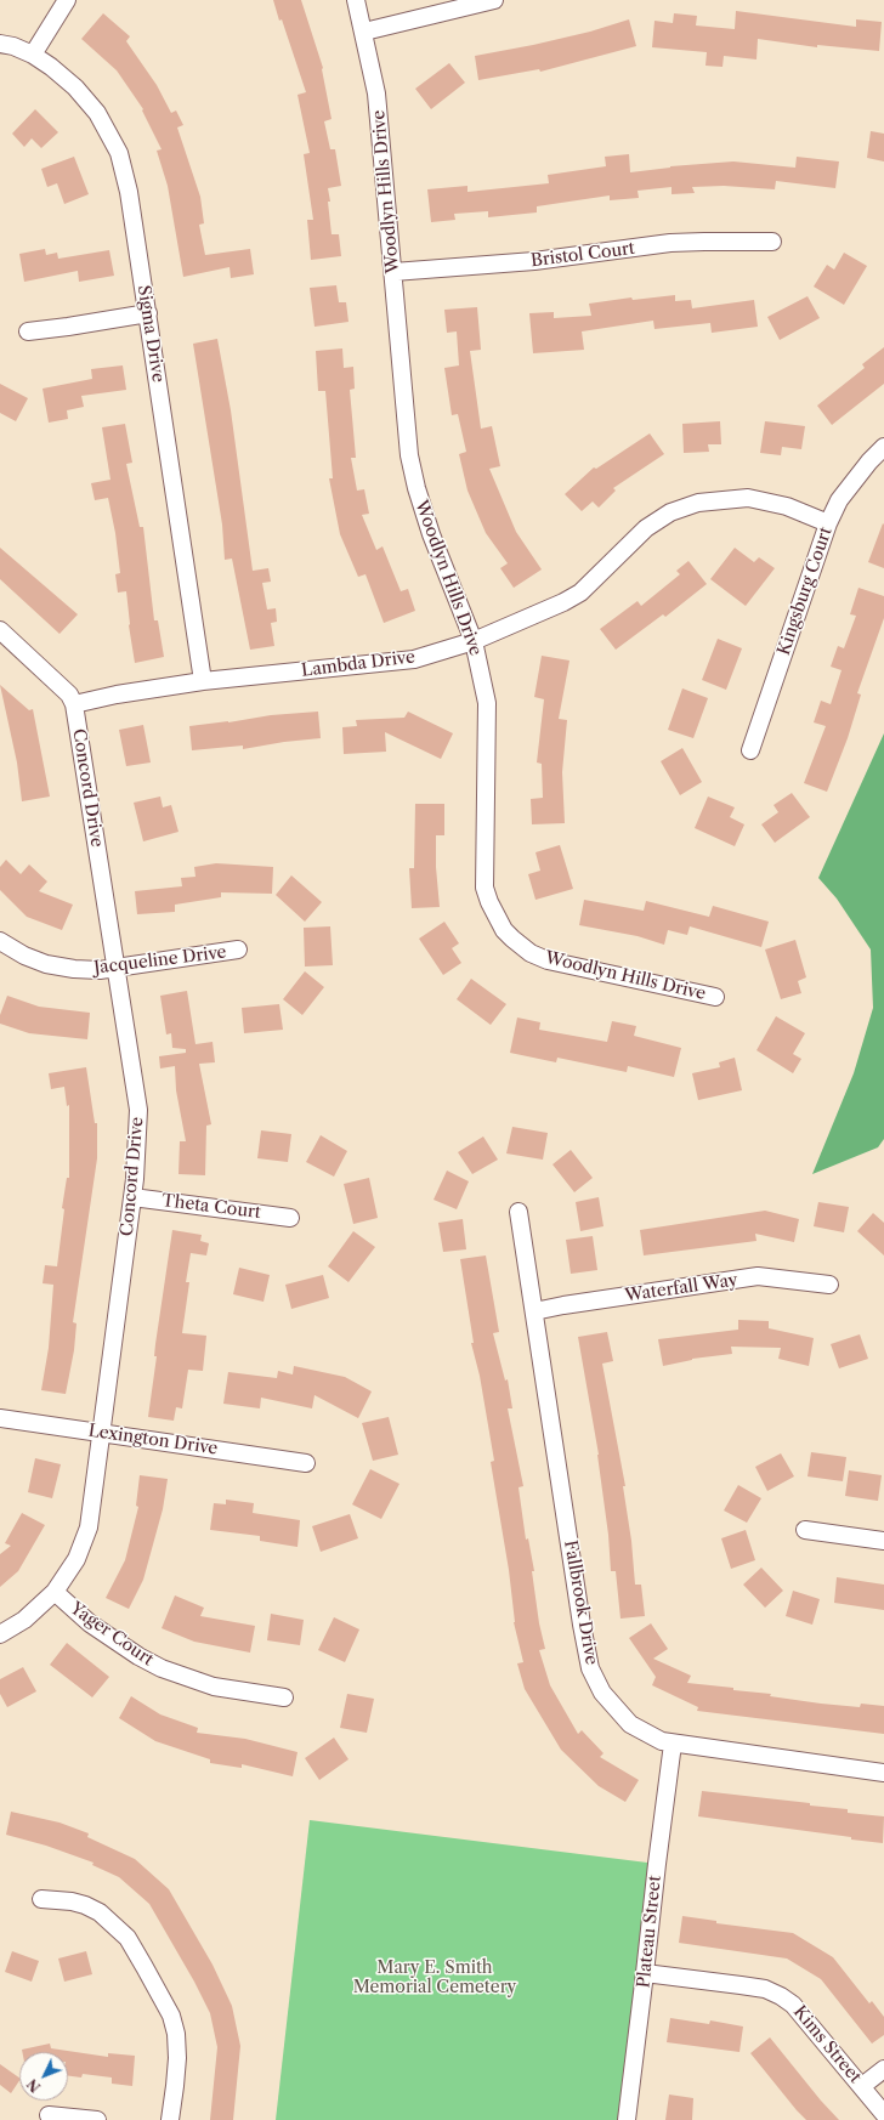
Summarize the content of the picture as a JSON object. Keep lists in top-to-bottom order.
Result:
{
  "streets": {
    "street": [
      "Woodlyn Hills Drive",
      "Bristol Court",
      "Sigma Drive",
      "Kingsburg Court",
      "Lambda Drive",
      "Concord Drive",
      "Jacqueline Drive",
      "Theta Court",
      "Waterfall Way",
      "Lexington Drive",
      "Fallbrook Drive",
      "Yager Court",
      "Plateau Street",
      "Kims Street"
    ]
  },
  "crossings": [
    ["Woodlyn Hills Drive", "Bristol Court"],
    ["Woodlyn Hills Drive", "Lambda Drive"],
    ["Sigma Drive", "Lambda Drive"],
    ["Kingsburg Court", "Lambda Drive"],
    ["Lambda Drive", "Concord Drive"],
    ["Concord Drive", "Jacqueline Drive"],
    ["Concord Drive", "Theta Court"],
    ["Concord Drive", "Lexington Drive"],
    ["Concord Drive", "Yager Court"],
    ["Waterfall Way", "Fallbrook Drive"],
    ["Fallbrook Drive", "Plateau Street"],
    ["Plateau Street", "Kims Street"]
  ],
  "parks": ["Mary E. Smith Memorial Cemetery"],
  "north": "bottom left"
}
